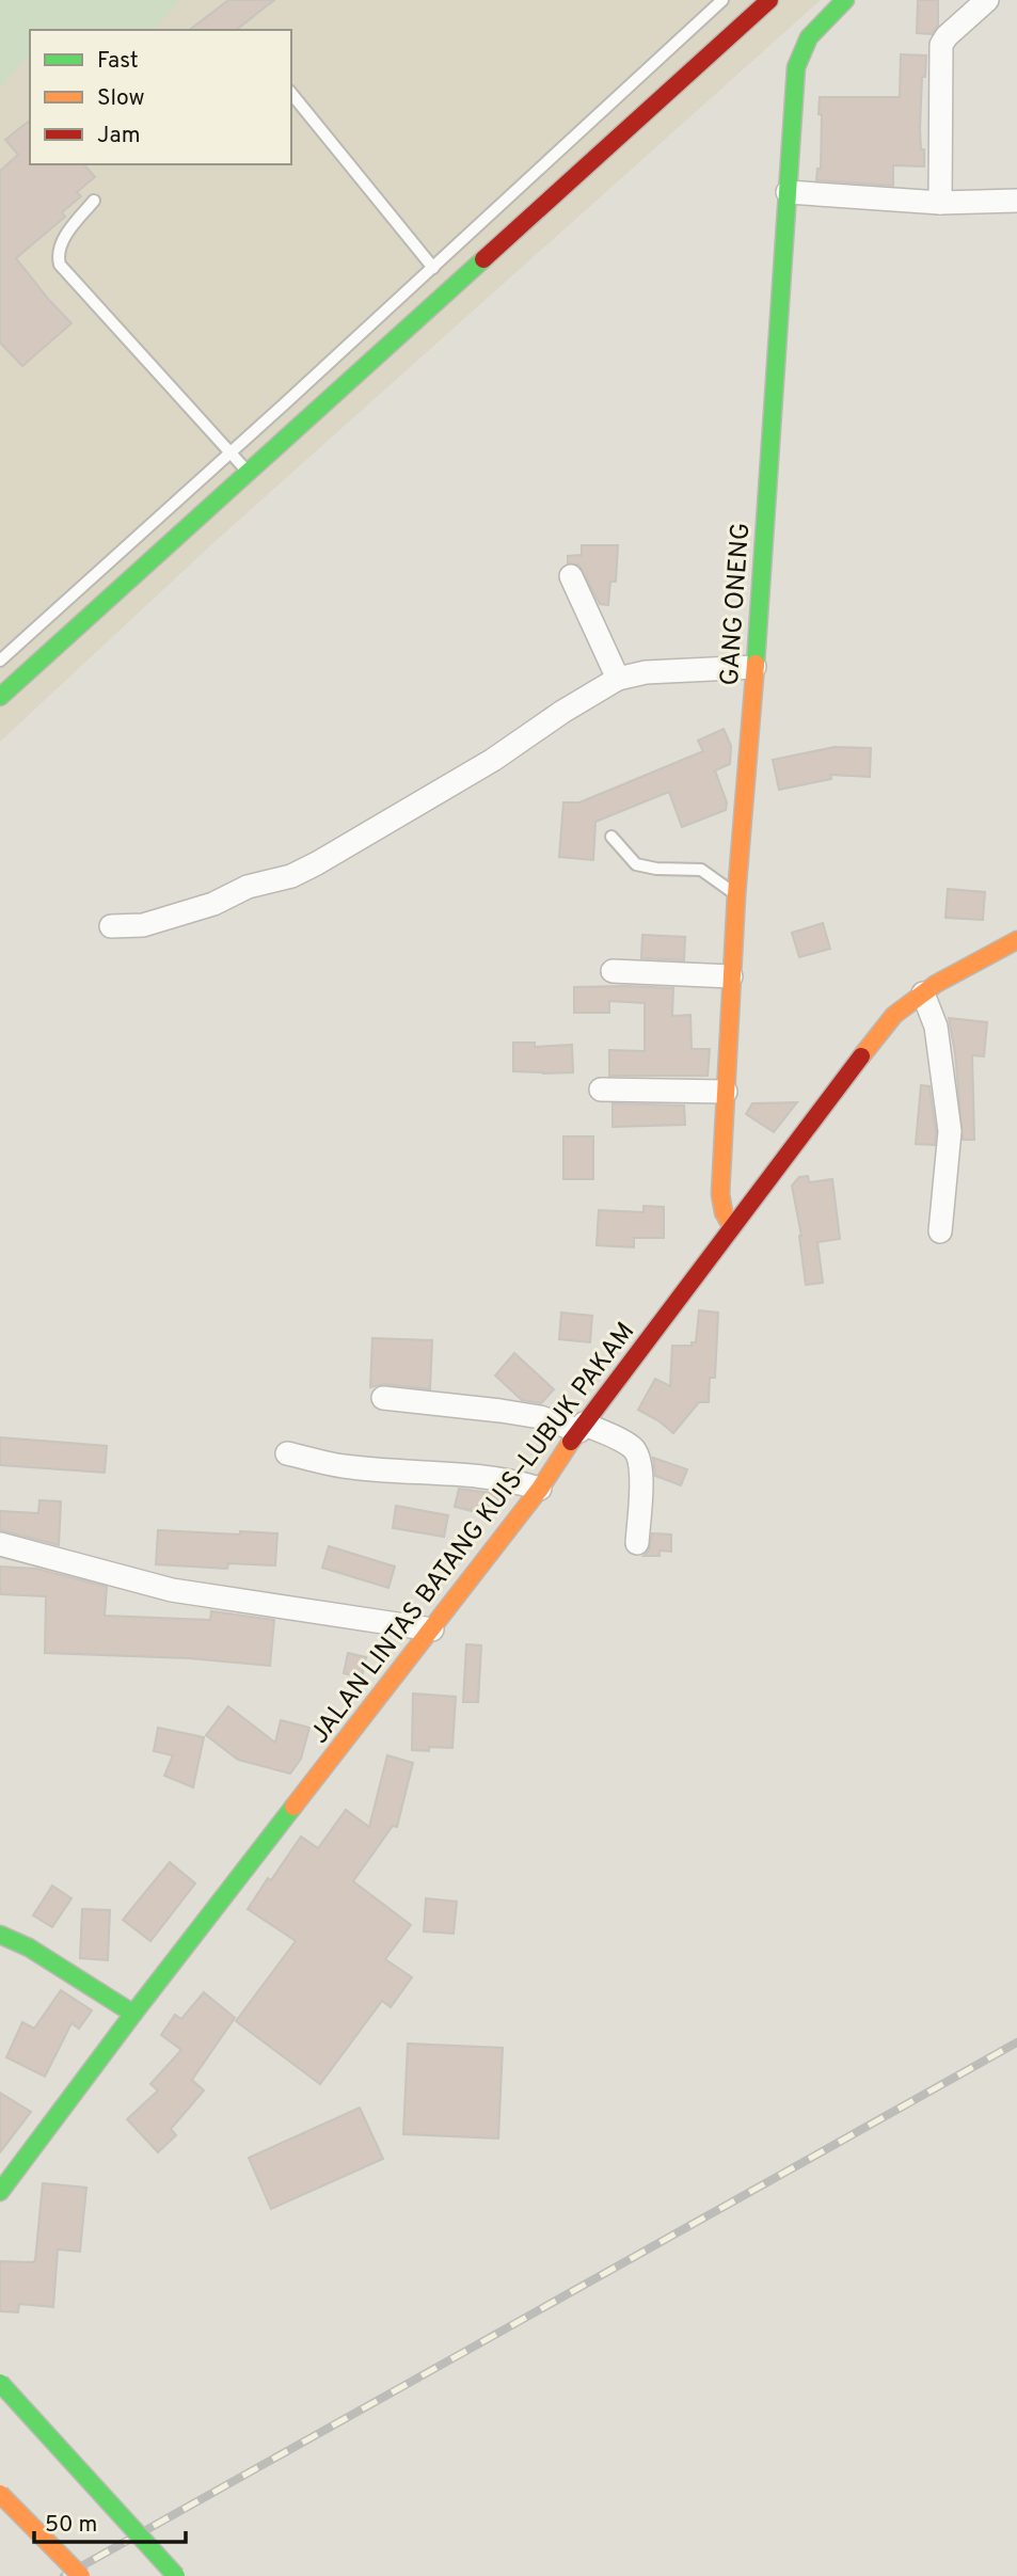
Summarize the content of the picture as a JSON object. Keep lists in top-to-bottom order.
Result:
{
  "streets": {
    "main road": ["GANG ONENG", "JALAN LINTAS BATANG KUIS–LUBUK PAKAM"]
  },
  "crossings": [
    ["GANG ONENG", "JALAN LINTAS BATANG KUIS–LUBUK PAKAM"]
  ],
  "legend": ["Fast", "Slow", "Jam"],
  "scale_bar": "50 m"
}
